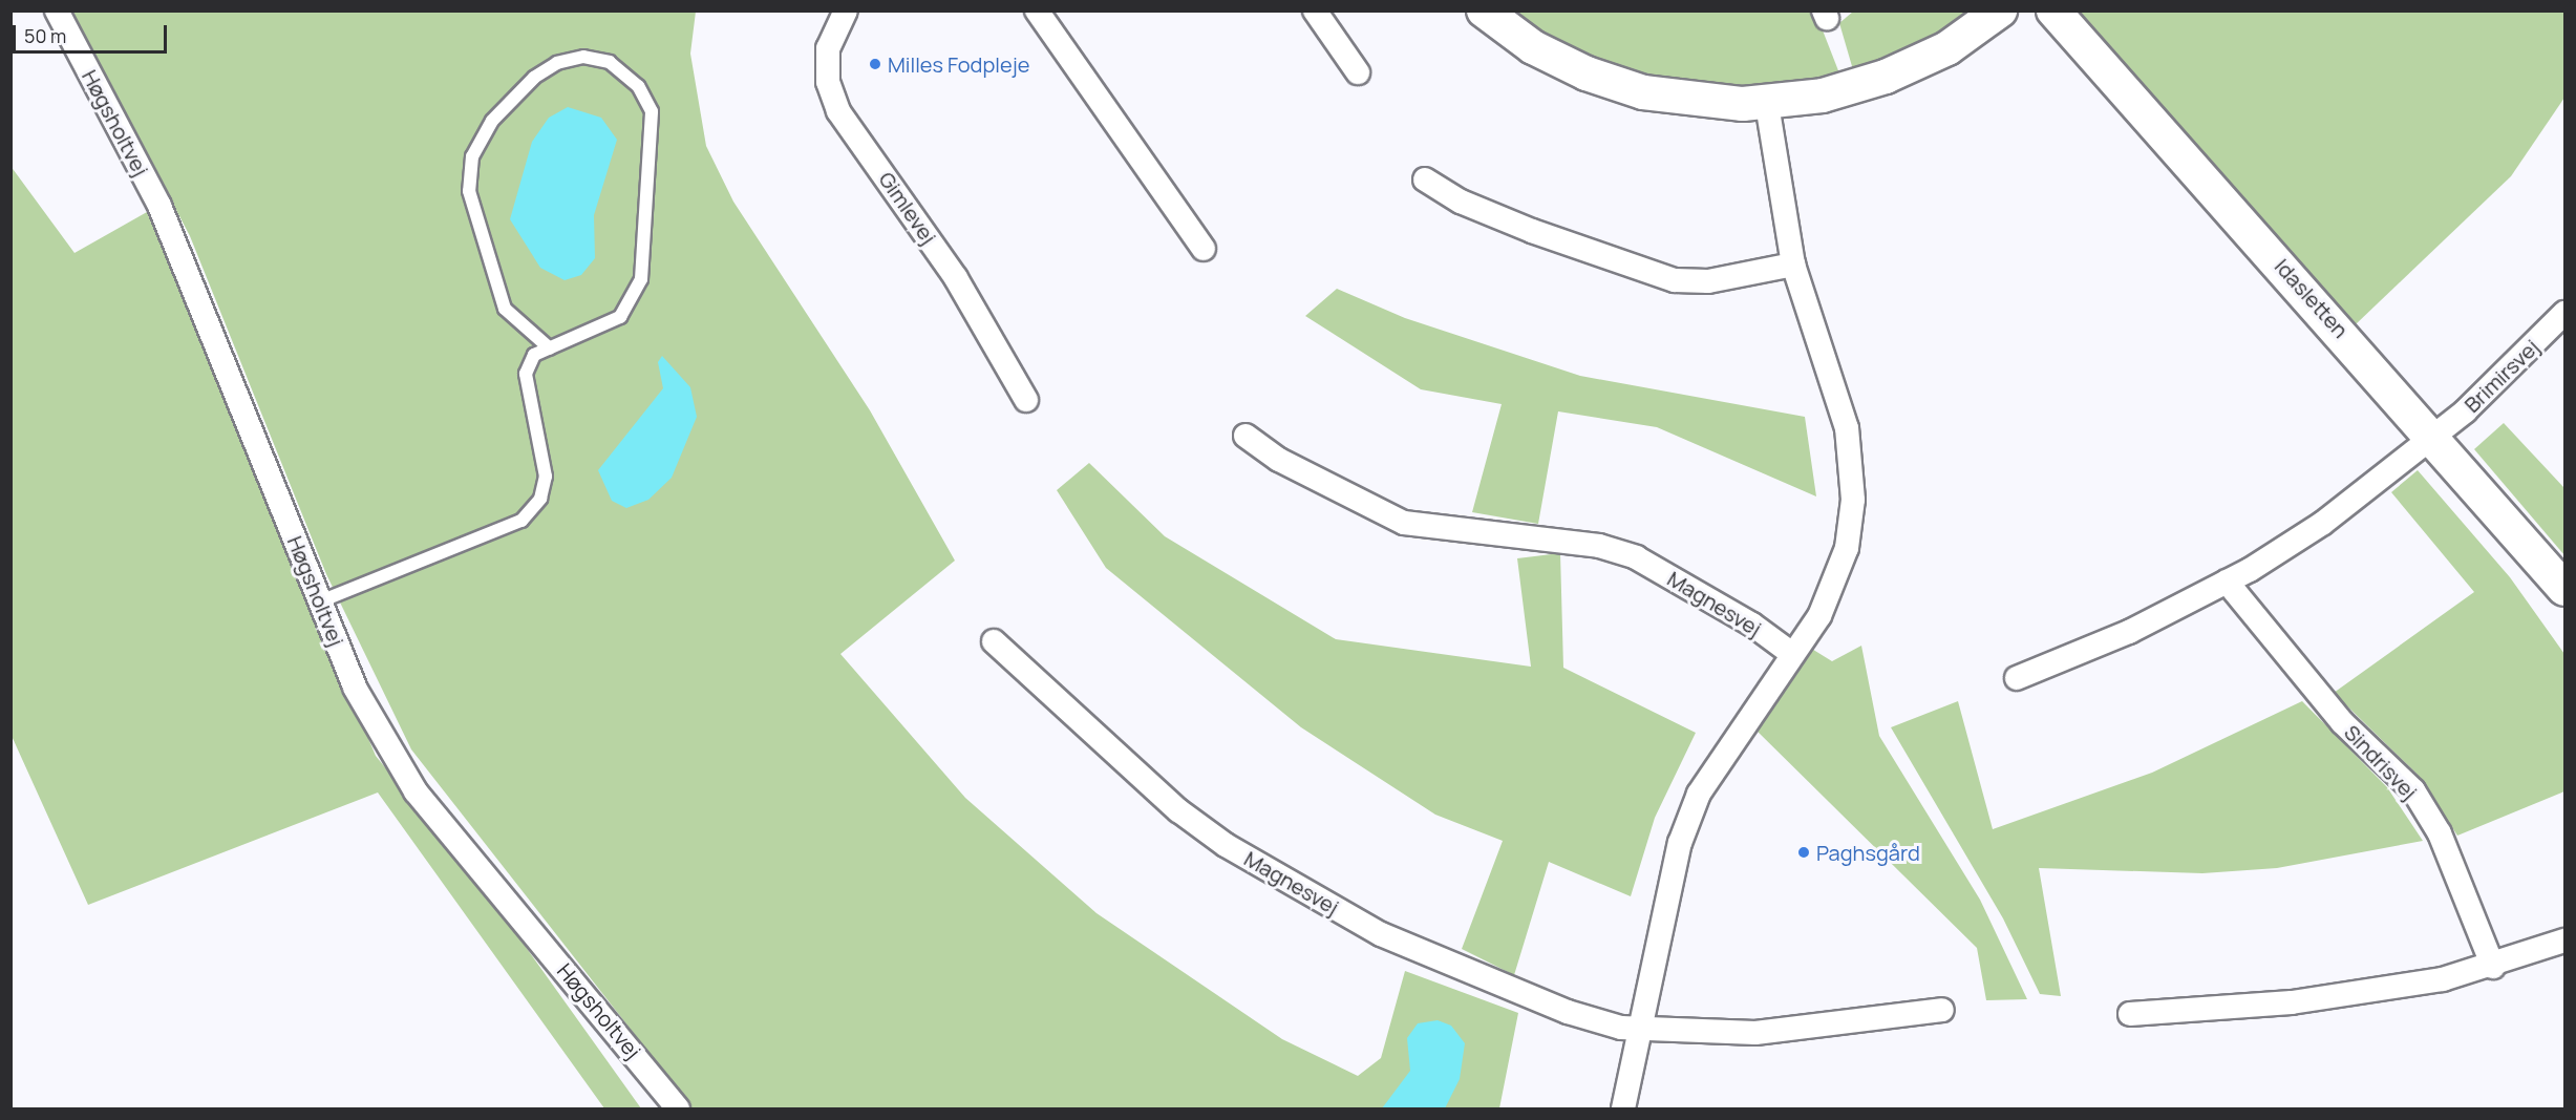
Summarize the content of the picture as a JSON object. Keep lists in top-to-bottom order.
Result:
{
  "streets": {
    "street": [
      "Høgsholtvej",
      "Gimlevej",
      "Idasletten",
      "Brimirsvej",
      "Magnesvej",
      "Sindrisvej"
    ]
  },
  "crossings": [
    ["Idasletten", "Brimirsvej"]
  ],
  "places": ["Milles Fodpleje", "Paghsgård"],
  "scale_bar": "50 m"
}
